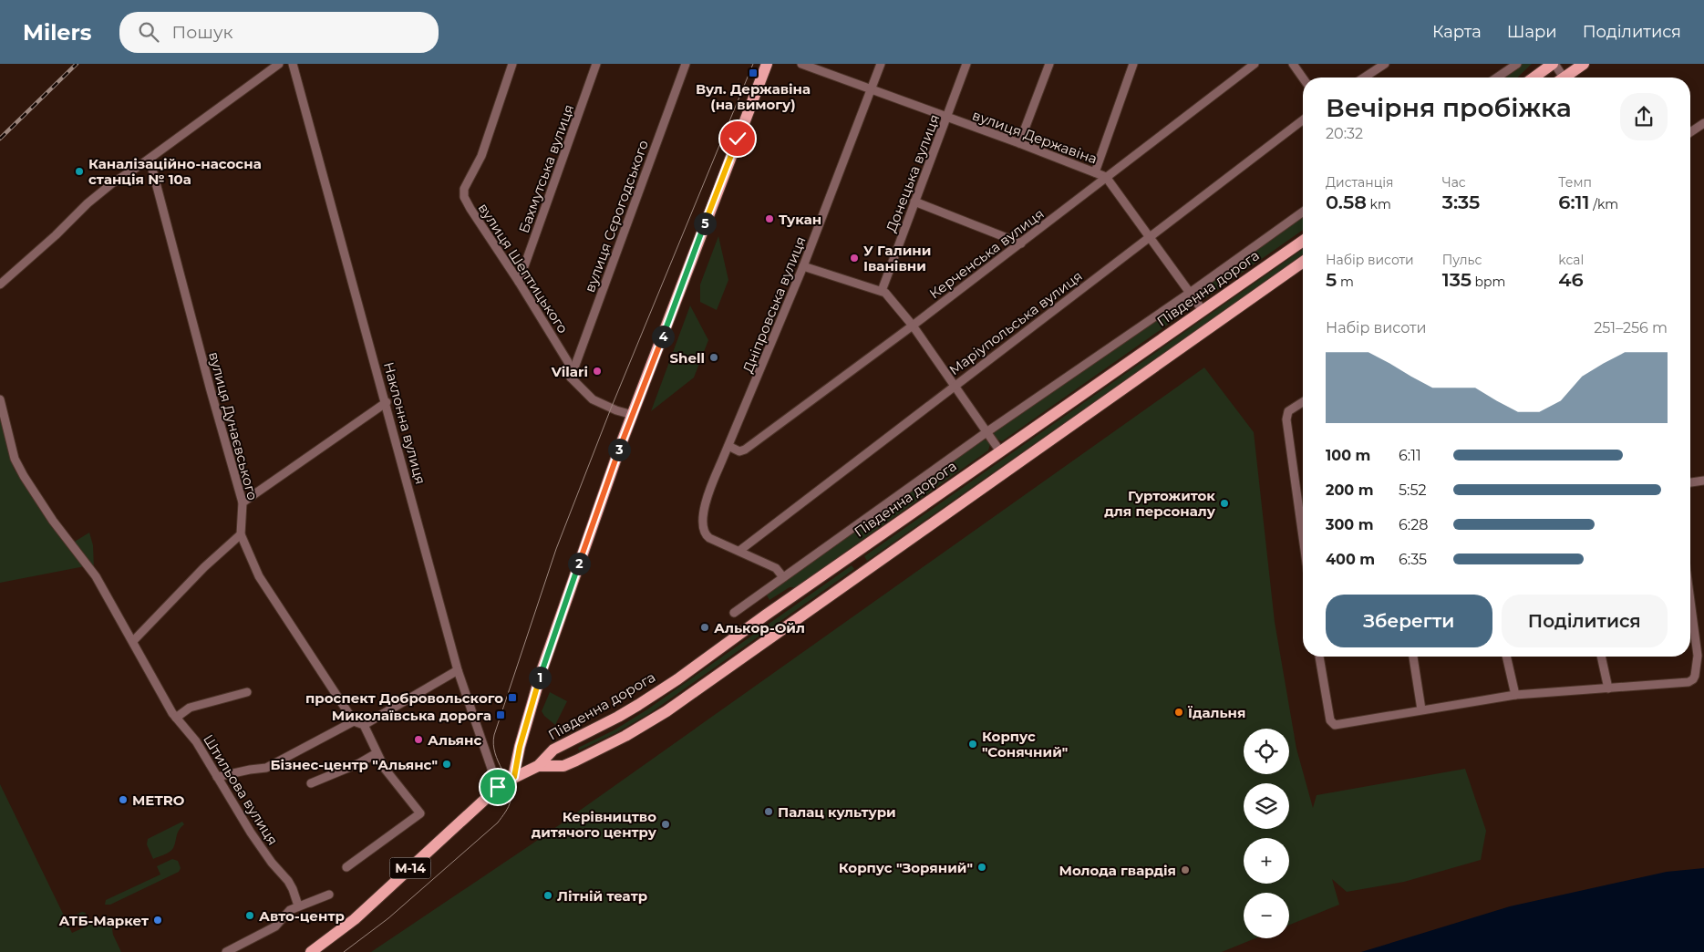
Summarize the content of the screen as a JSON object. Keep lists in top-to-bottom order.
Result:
{
  "streets": {
    "main road": ["Південна дорога", "М-14"],
    "street": [
      "вулиця Державіна",
      "Бахмутська вулиця",
      "Донецька вулиця",
      "вулиця Сєрогодського",
      "Керченська вулиця",
      "вулиця Шептицького",
      "Дніпровська вулиця",
      "Маріупольська вулиця",
      "Наклонна вулиця",
      "вулиця Дунаєвського",
      "Штильова вулиця"
    ]
  },
  "crossings": [
    ["вулиця Державіна", "Донецька вулиця"],
    ["вулиця Державіна", "Керченська вулиця"],
    ["вулиця Державіна", "Південна дорога"],
    ["вулиця Державіна", "Дніпровська вулиця"],
    ["вулиця Державіна", "Маріупольська вулиця"],
    ["Бахмутська вулиця", "вулиця Шептицького"],
    ["вулиця Сєрогодського", "вулиця Шептицького"],
    ["Керченська вулиця", "Дніпровська вулиця"],
    ["Південна дорога", "М-14"],
    ["Дніпровська вулиця", "Маріупольська вулиця"],
    ["Наклонна вулиця", "М-14"]
  ],
  "places": {
    "transit": ["Вул. Державіна (на вимогу)", "проспект Добровольского", "Миколаївська дорога"],
    "other": [
      "Каналізаційно-насосна станція № 10а",
      "Тукан",
      "У Галини Іванівни",
      "Shell",
      "Vilari",
      "Гуртожиток для персоналу",
      "Алькор-Ойл",
      "Їдальня",
      "Альянс",
      "Корпус \"Сонячний\"",
      "Бізнес-центр \"Альянс\"",
      "METRO",
      "Палац культури",
      "Керівництво дитячого центру",
      "Корпус \"Зоряний\"",
      "Молода гвардія",
      "Літній театр",
      "Авто-центр",
      "АТБ-Маркет"
    ]
  },
  "page": {
    "header": "Milers",
    "search": "Пошук",
    "nav": ["Карта", "Шари", "Поділитися"],
    "heading": ["Вечірня пробіжка", "20:32"],
    "stats": [
      ["Дистанція", "0.58 km"],
      ["Час", "3:35"],
      ["Темп", "6:11 /km"],
      ["Набір висоти", "5 m"],
      ["Пульс", "135 bpm"],
      ["kcal", "46"]
    ],
    "pins": [
      "5",
      "4",
      "3",
      "2",
      "1"
    ],
    "chart": ["Набір висоти", "251–256 m"],
    "list": [
      {
        "name": "100 m",
        "note": "6:11"
      },
      {
        "name": "200 m",
        "note": "5:52"
      },
      {
        "name": "300 m",
        "note": "6:28"
      },
      {
        "name": "400 m",
        "note": "6:35"
      }
    ],
    "buttons": ["Зберегти", "Поділитися"],
    "map_buttons": ["+", "−"]
  }
}
